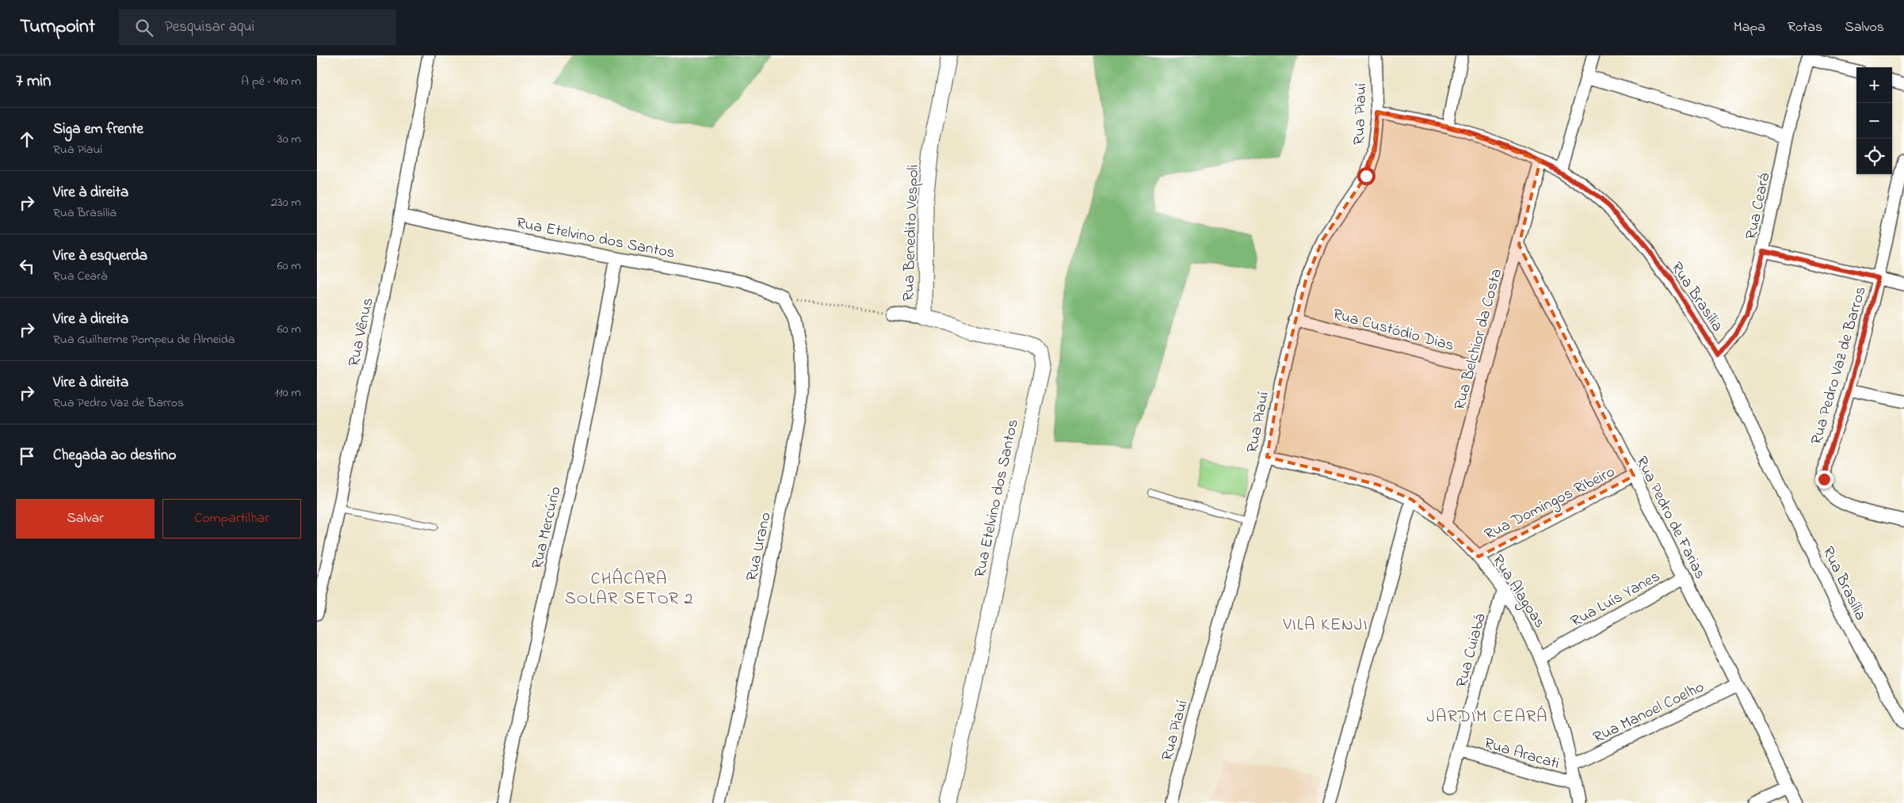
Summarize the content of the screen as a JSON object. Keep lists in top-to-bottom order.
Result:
{
  "streets": {
    "street": [
      "Rua Piauí",
      "Rua Ceará",
      "Rua Benedito Vespoli",
      "Rua Etelvino dos Santos",
      "Rua Brasília",
      "Rua Custódio Dias",
      "Rua Vênus",
      "Rua Belchior da Costa",
      "Rua Pedro Vaz de Barros",
      "Rua Domingos Ribeiro",
      "Rua Pedro de Farias",
      "Rua Mercúrio",
      "Rua Urano",
      "Rua Alagoas",
      "Rua Luís Yanes",
      "Rua Cuiabá",
      "Rua Manoel Coelho",
      "Rua Aracati"
    ]
  },
  "crossings": [
    ["Rua Piauí", "Rua Brasília"],
    ["Rua Piauí", "Rua Custódio Dias"],
    ["Rua Piauí", "Rua Alagoas"],
    ["Rua Ceará", "Rua Brasília"],
    ["Rua Benedito Vespoli", "Rua Etelvino dos Santos"],
    ["Rua Etelvino dos Santos", "Rua Vênus"],
    ["Rua Etelvino dos Santos", "Rua Mercúrio"],
    ["Rua Etelvino dos Santos", "Rua Urano"],
    ["Rua Brasília", "Rua Belchior da Costa"],
    ["Rua Custódio Dias", "Rua Belchior da Costa"],
    ["Rua Belchior da Costa", "Rua Pedro de Farias"],
    ["Rua Belchior da Costa", "Rua Alagoas"],
    ["Rua Domingos Ribeiro", "Rua Pedro de Farias"],
    ["Rua Domingos Ribeiro", "Rua Alagoas"],
    ["Rua Pedro de Farias", "Rua Luís Yanes"],
    ["Rua Pedro de Farias", "Rua Manoel Coelho"],
    ["Rua Alagoas", "Rua Luís Yanes"],
    ["Rua Alagoas", "Rua Cuiabá"],
    ["Rua Alagoas", "Rua Manoel Coelho"],
    ["Rua Alagoas", "Rua Aracati"],
    ["Rua Cuiabá", "Rua Aracati"]
  ],
  "districts": ["CHÁCARA SOLAR SETOR 2", "VILA KENJI", "JARDIM CEARÁ"],
  "page": {
    "header": "Turnpoint",
    "search": "Pesquisar aqui",
    "nav": ["Mapa", "Rotas", "Salvos"],
    "heading": ["7 min", "A pé · 490 m"],
    "map_buttons": ["+", "−"],
    "list": [
      ["Siga em frente", "Rua Piauí", "30 m"],
      ["Vire à direita", "Rua Brasília", "230 m"],
      ["Vire à esquerda", "Rua Ceará", "60 m"],
      ["Vire à direita", "Rua Guilherme Pompeu de Almeida", "60 m"],
      ["Vire à direita", "Rua Pedro Vaz de Barros", "110 m"],
      "Chegada ao destino"
    ],
    "buttons": ["Salvar", "Compartilhar"]
  }
}
